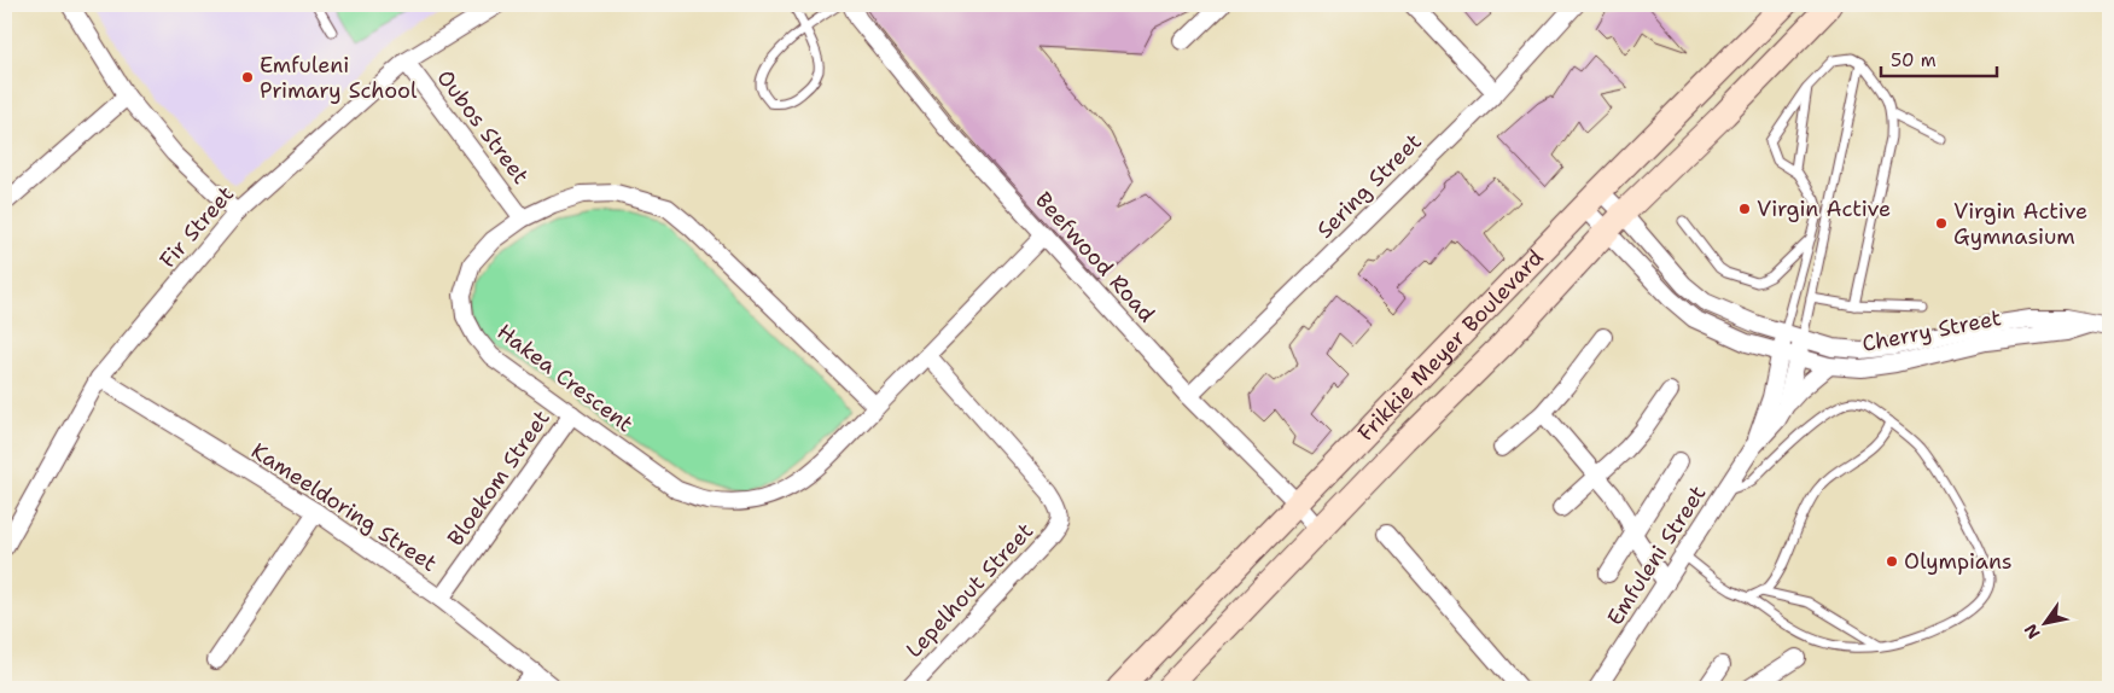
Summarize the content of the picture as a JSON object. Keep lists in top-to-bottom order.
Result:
{
  "streets": {
    "street": [
      "Oubos Street",
      "Sering Street",
      "Fir Street",
      "Beefwood Road",
      "Cherry Street",
      "Frikkie Meyer Boulevard",
      "Hakea Crescent",
      "Bloekom Street",
      "Kameeldoring Street",
      "Emfuleni Street",
      "Lepelhout Street"
    ]
  },
  "crossings": [
    ["Oubos Street", "Fir Street"],
    ["Oubos Street", "Hakea Crescent"],
    ["Sering Street", "Beefwood Road"],
    ["Fir Street", "Kameeldoring Street"],
    ["Beefwood Road", "Frikkie Meyer Boulevard"],
    ["Beefwood Road", "Hakea Crescent"],
    ["Cherry Street", "Frikkie Meyer Boulevard"],
    ["Cherry Street", "Emfuleni Street"],
    ["Hakea Crescent", "Bloekom Street"],
    ["Hakea Crescent", "Lepelhout Street"],
    ["Bloekom Street", "Kameeldoring Street"]
  ],
  "places": [
    "Emfuleni Primary School",
    "Virgin Active",
    "Virgin Active Gymnasium",
    "Olympians"
  ],
  "scale_bar": "50 m",
  "north": "bottom left"
}
